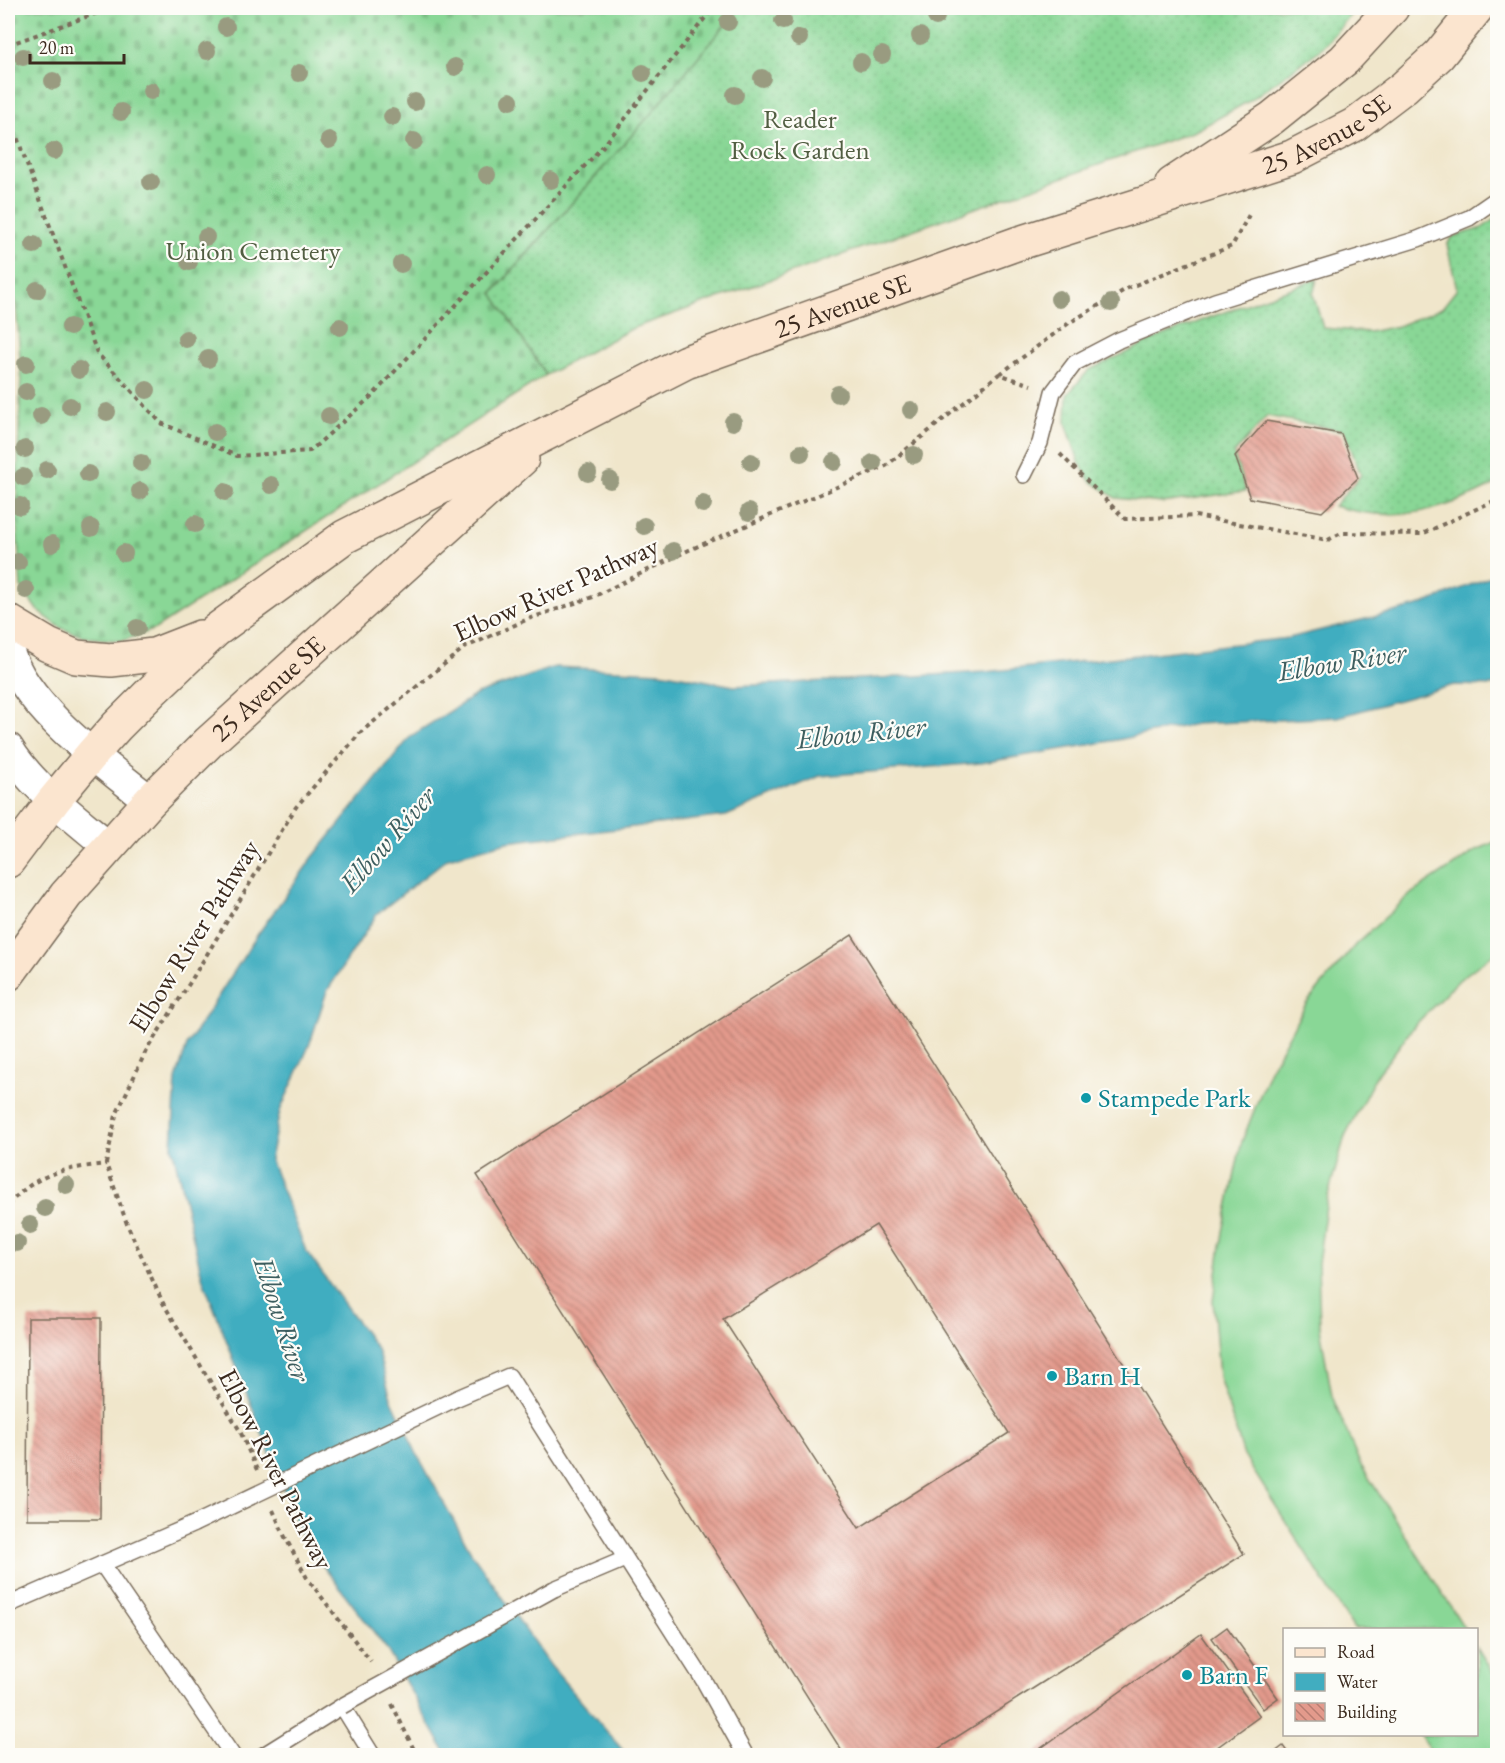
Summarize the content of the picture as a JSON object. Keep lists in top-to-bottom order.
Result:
{
  "streets": {
    "street": ["25 Avenue SE"],
    "path": ["Elbow River Pathway"]
  },
  "water": ["Elbow River"],
  "parks": ["Reader Rock Garden", "Union Cemetery"],
  "places": ["Stampede Park", "Barn H", "Barn F"],
  "legend": ["Road", "Water", "Building"],
  "scale_bar": "20 m"
}
